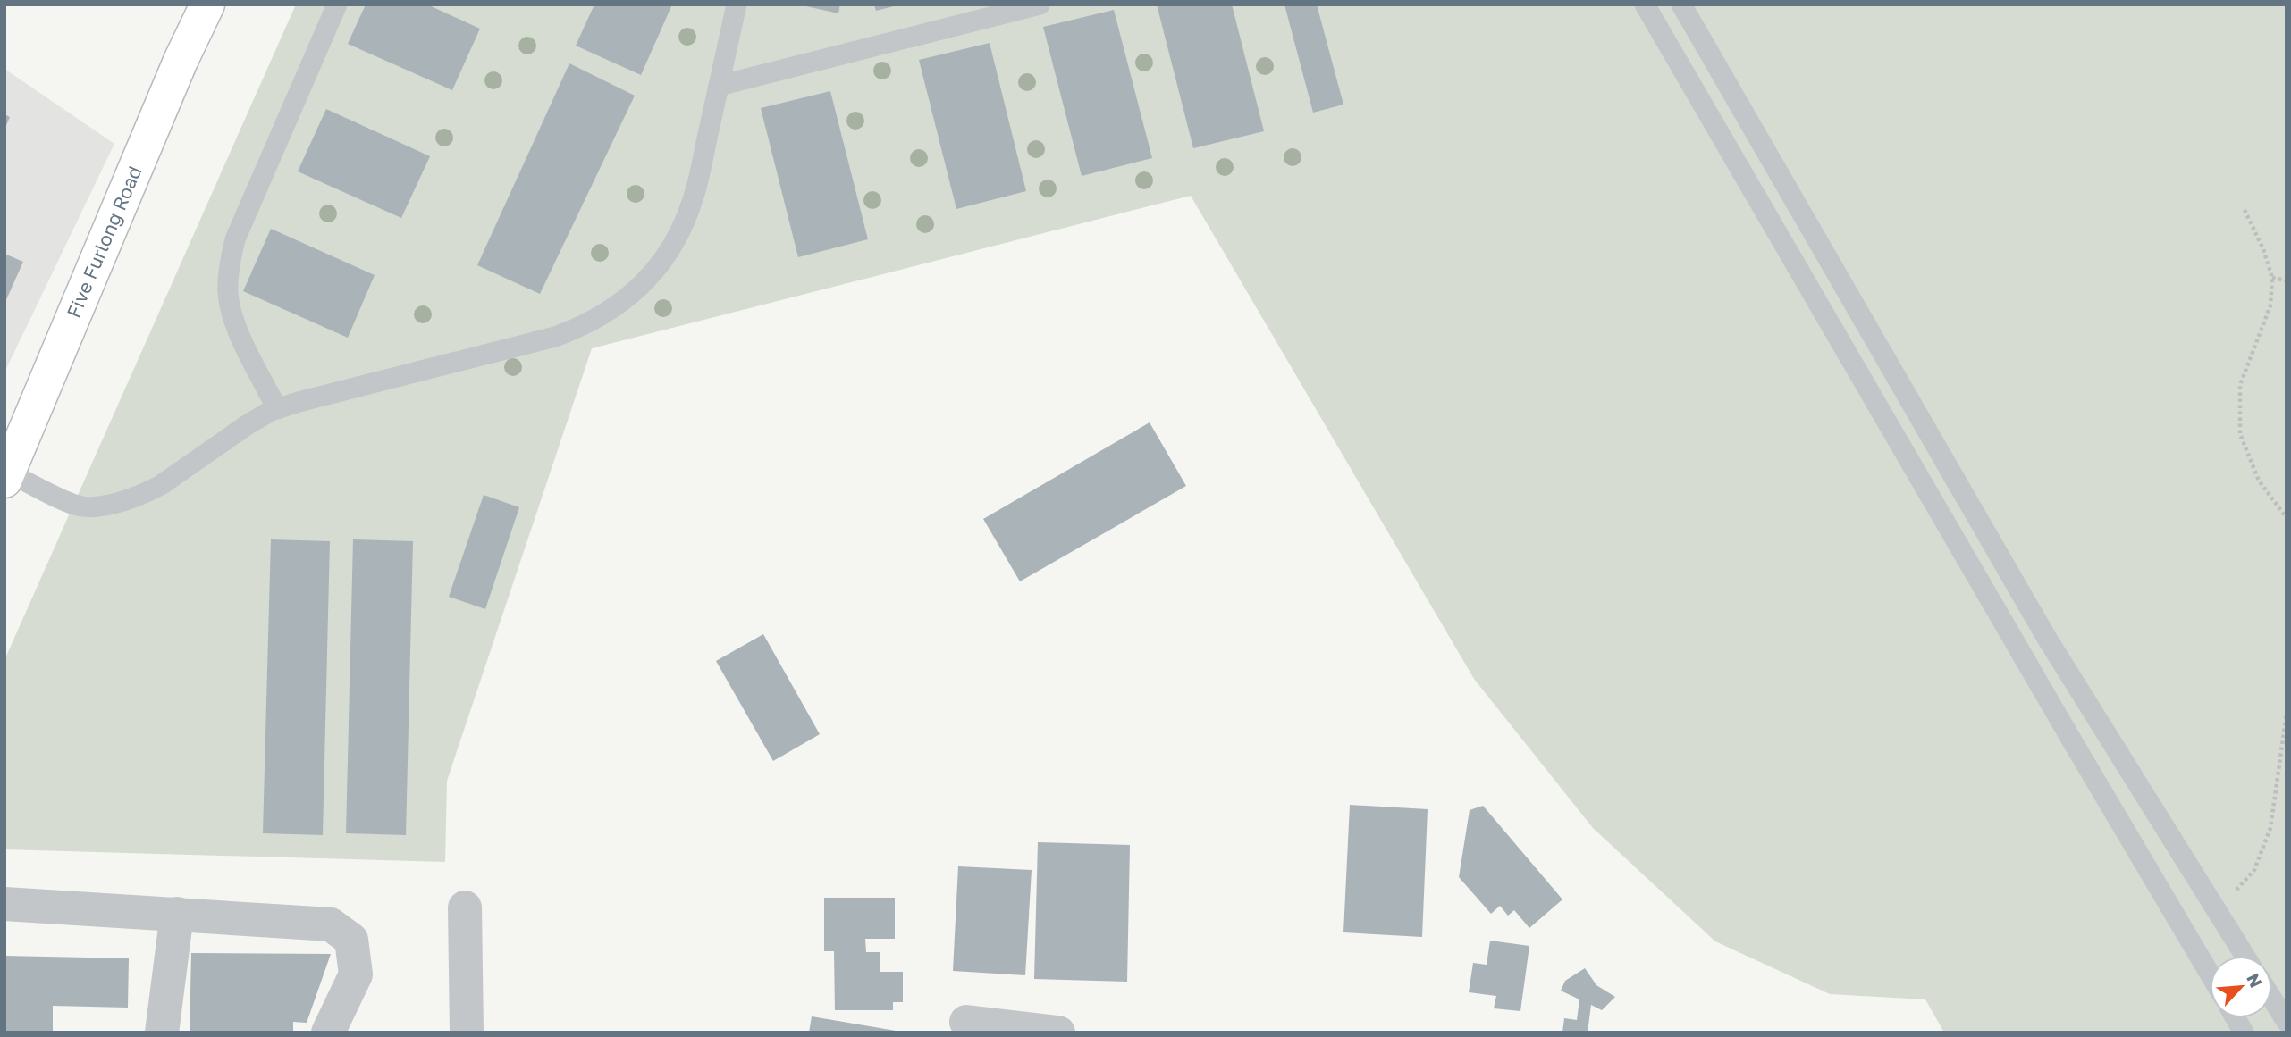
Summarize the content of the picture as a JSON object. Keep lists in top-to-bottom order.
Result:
{
  "streets": {
    "main road": ["Five Furlong Road"]
  },
  "north": "top right"
}
